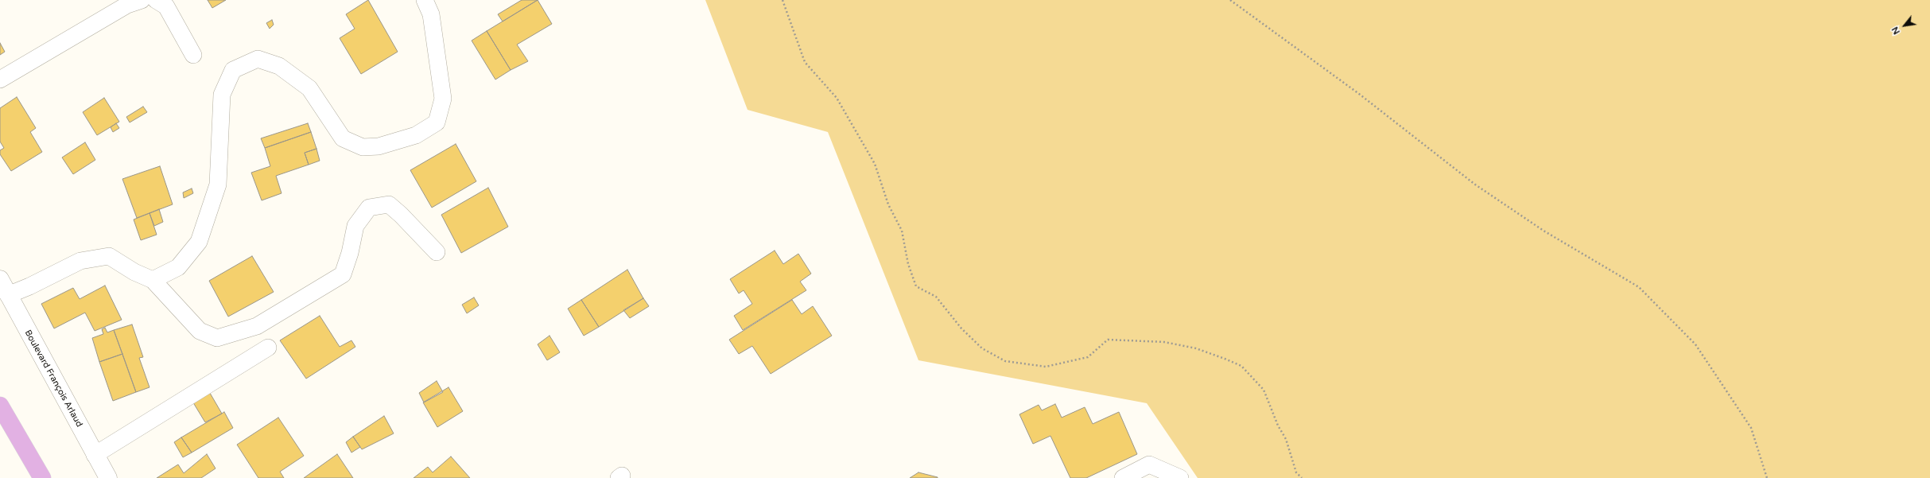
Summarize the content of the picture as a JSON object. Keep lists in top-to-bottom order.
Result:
{
  "streets": {
    "street": ["Boulevard François Arlaud"]
  },
  "north": "bottom left"
}
